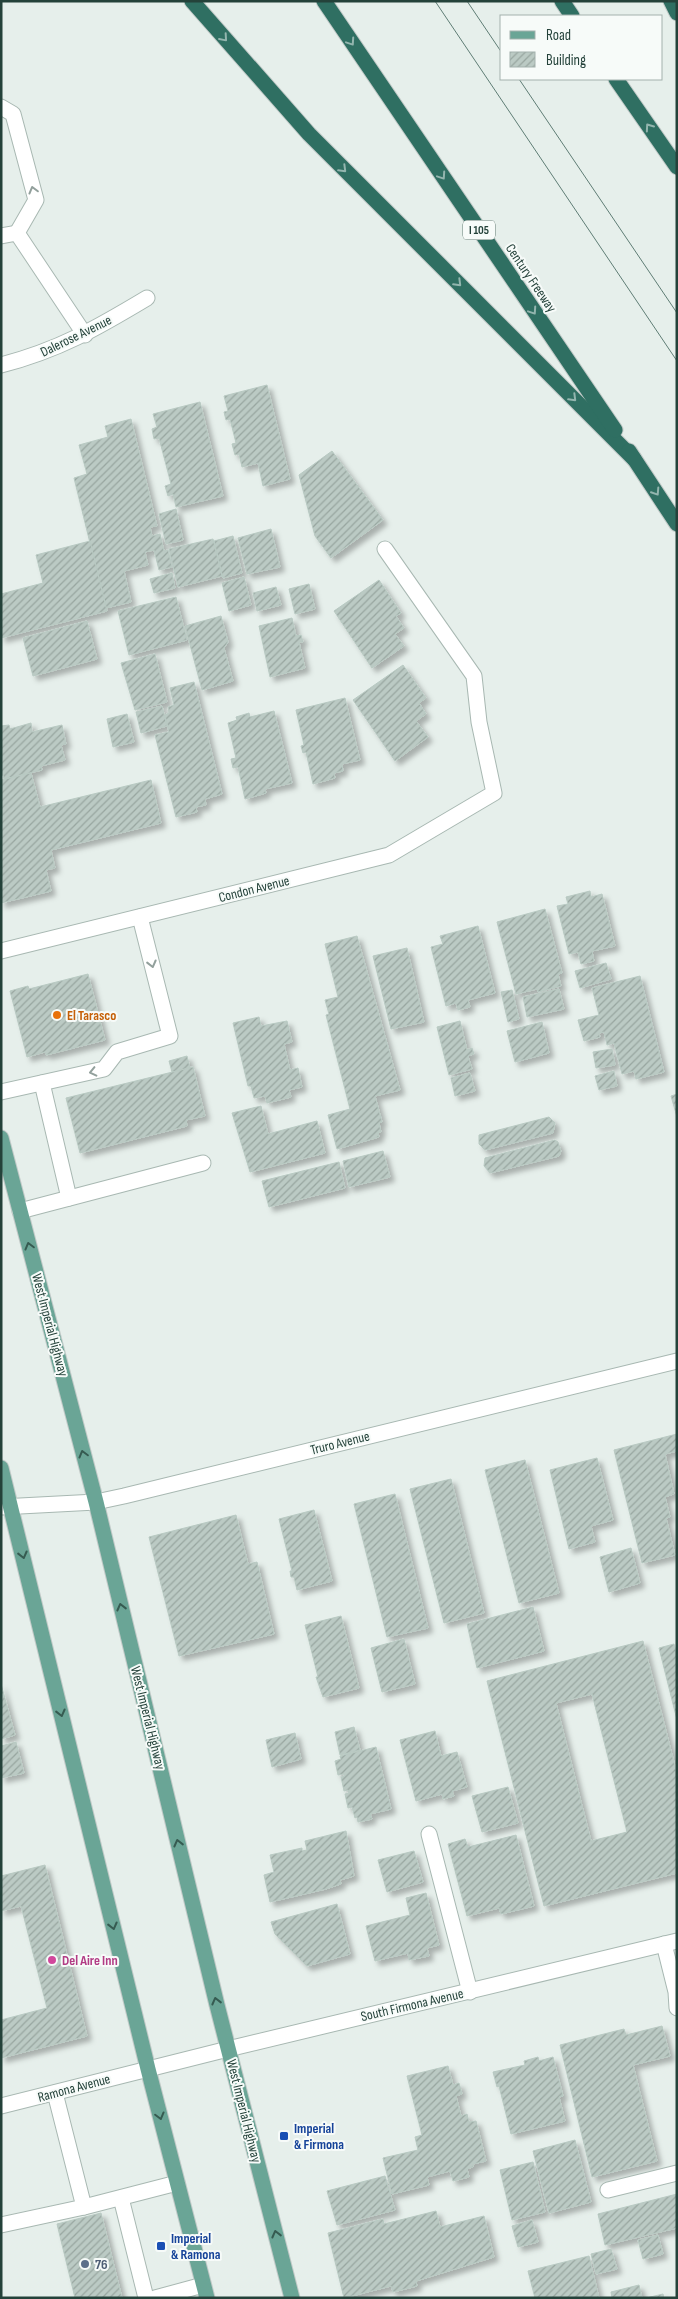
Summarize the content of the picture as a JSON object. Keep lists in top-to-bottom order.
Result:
{
  "streets": {
    "highway": ["I 105", "Century Freeway"],
    "main road": ["West Imperial Highway"],
    "street": [
      "Dalerose Avenue",
      "Condon Avenue",
      "Truro Avenue",
      "South Firmona Avenue",
      "Ramona Avenue"
    ]
  },
  "crossings": [
    ["West Imperial Highway", "Truro Avenue"],
    ["West Imperial Highway", "South Firmona Avenue"],
    ["South Firmona Avenue", "Ramona Avenue"]
  ],
  "places": {
    "other": ["El Tarasco", "Del Aire Inn", "76"],
    "transit": ["Imperial & Firmona", "Imperial & Ramona"]
  },
  "legend": ["Road", "Building"]
}
